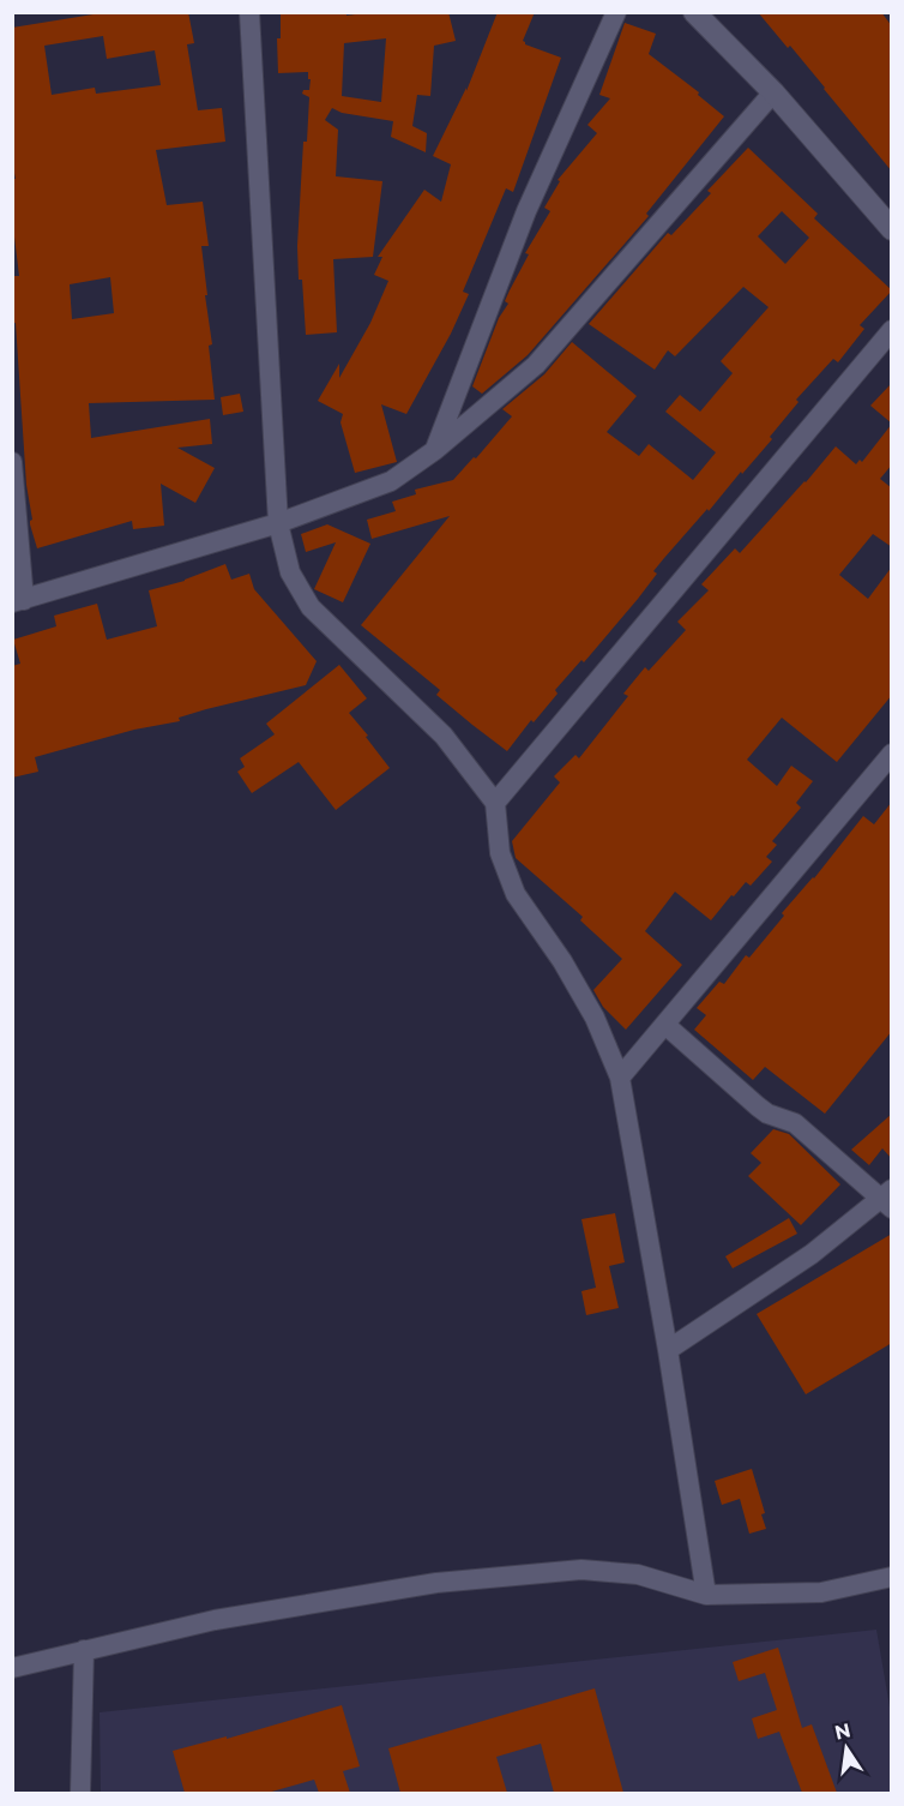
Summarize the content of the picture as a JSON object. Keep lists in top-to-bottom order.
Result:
{
  "north": "top"
}
